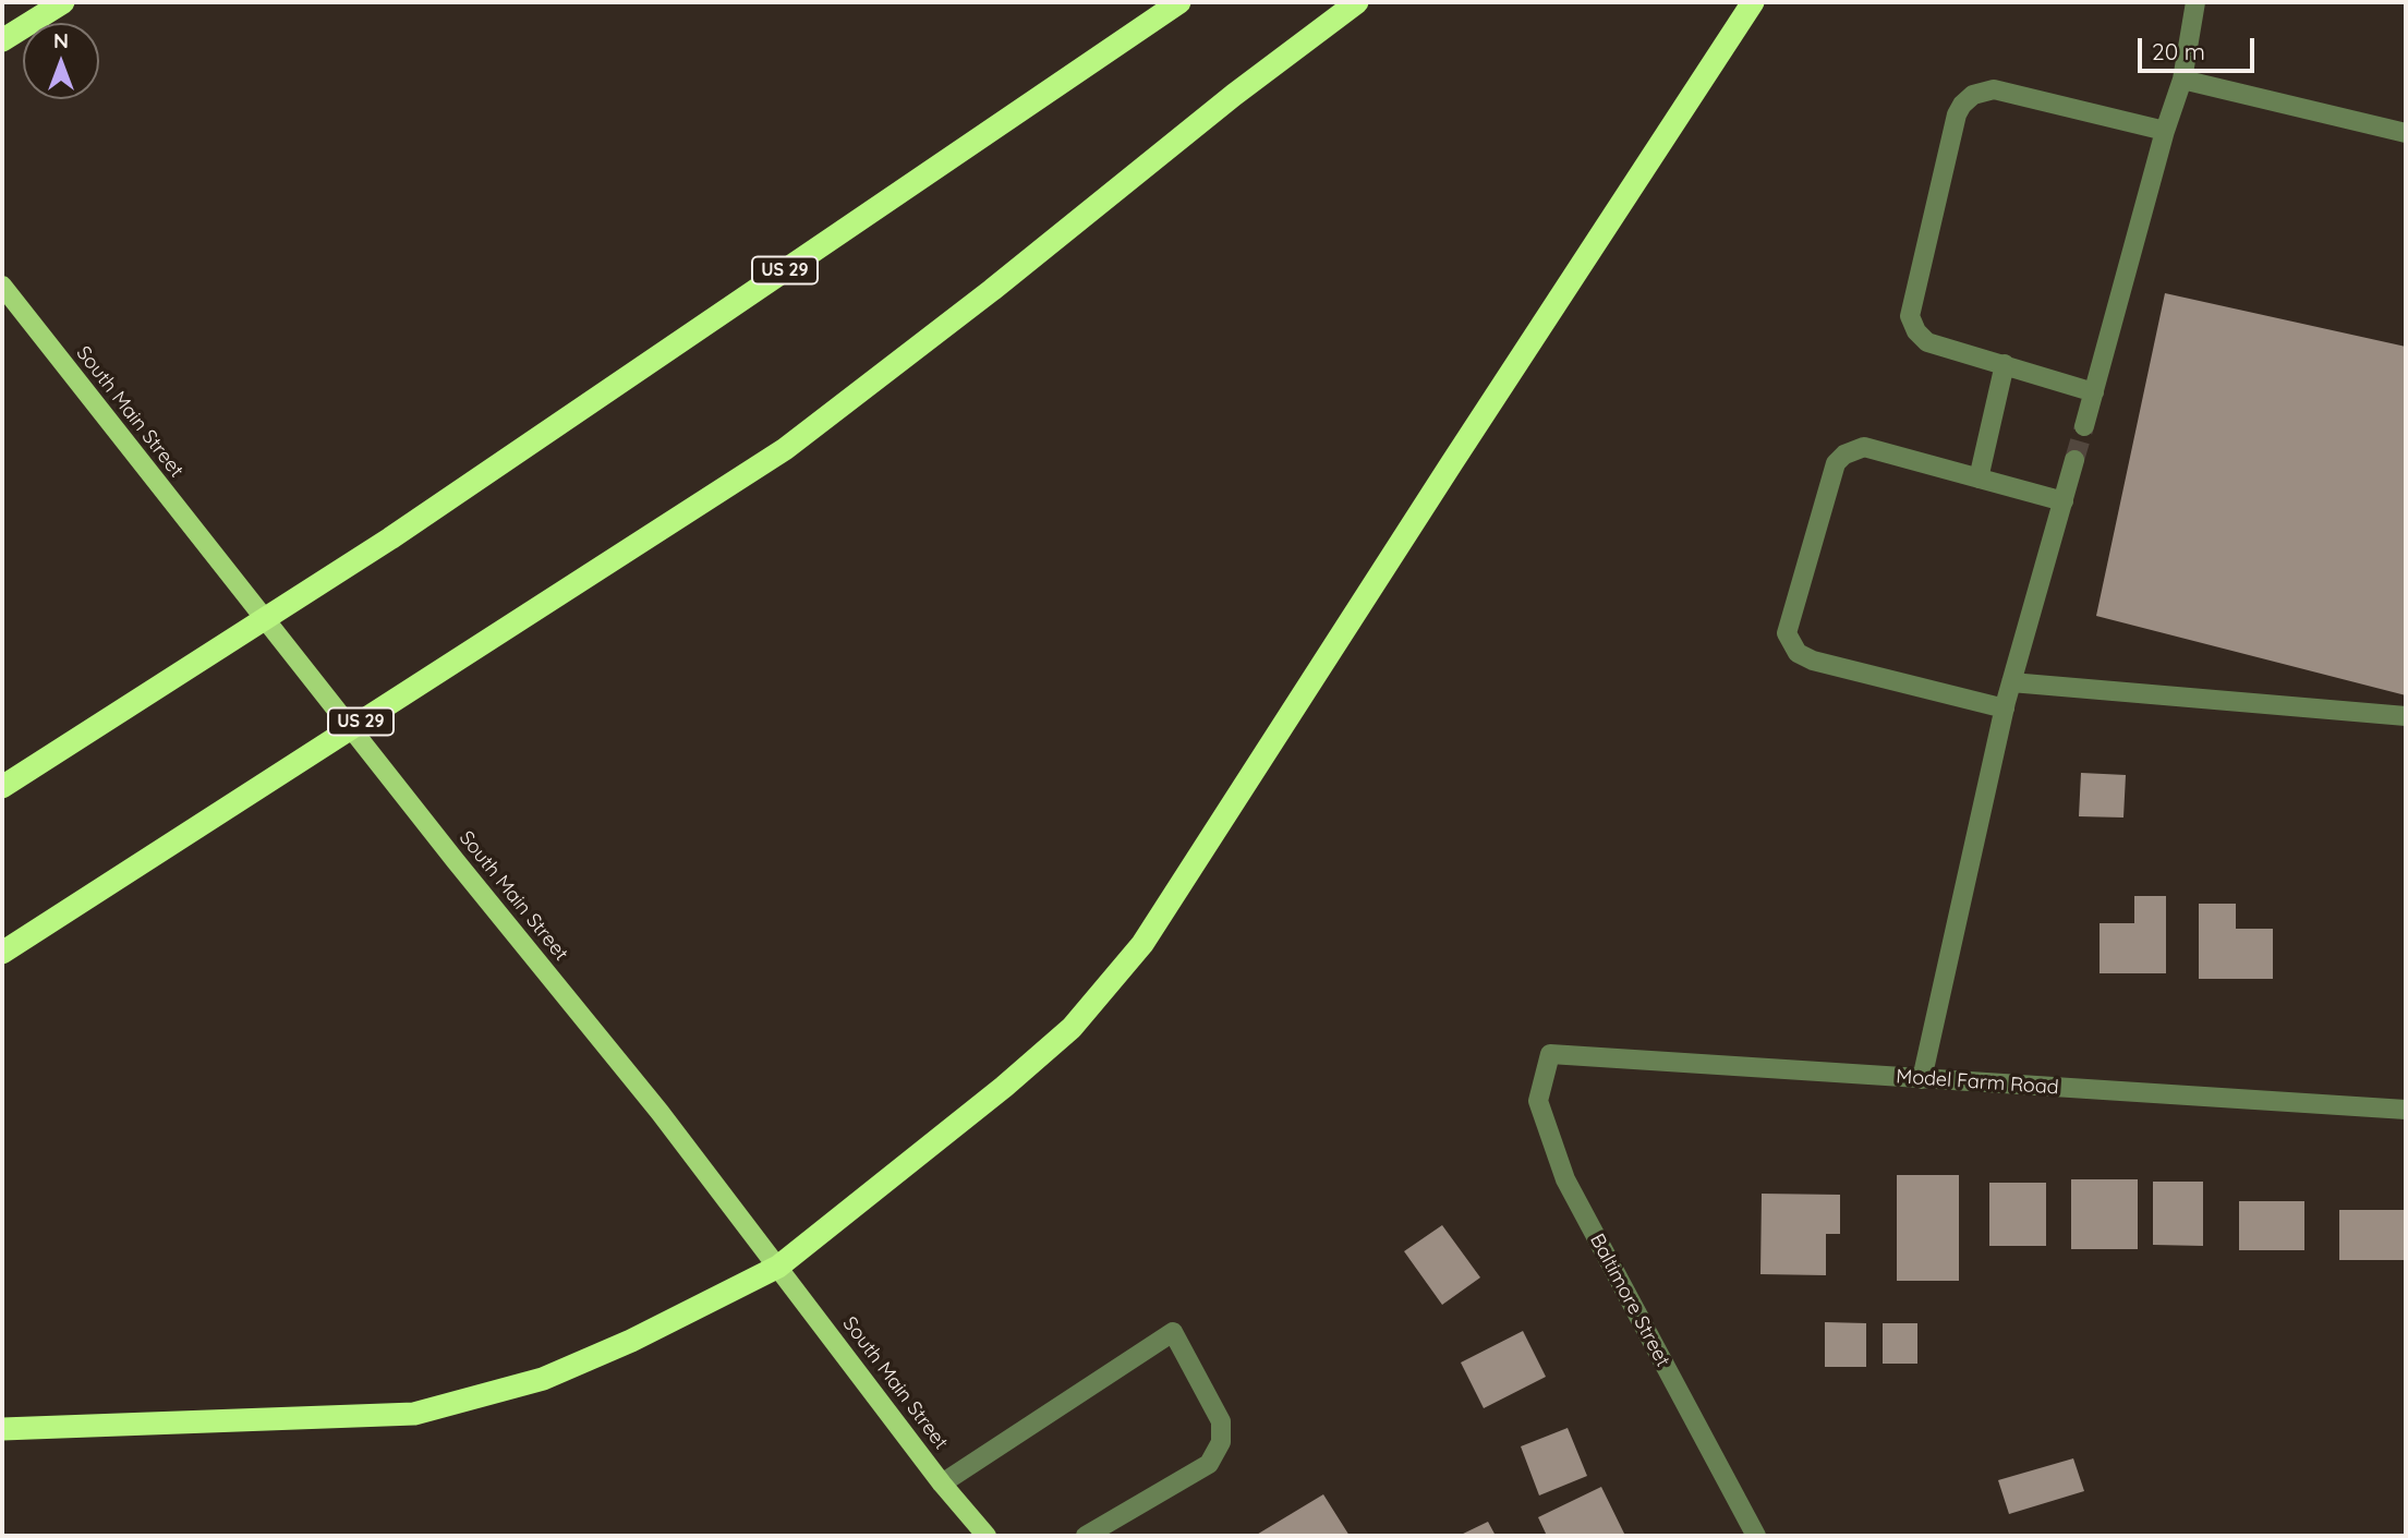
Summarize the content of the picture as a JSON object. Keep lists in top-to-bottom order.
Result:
{
  "streets": {
    "highway": ["US 29"],
    "main road": ["South Main Street"],
    "street": ["Model Farm Road", "Baltimore Street"]
  },
  "crossings": [
    ["Model Farm Road", "Baltimore Street"]
  ],
  "scale_bar": "20 m",
  "north": "top"
}
